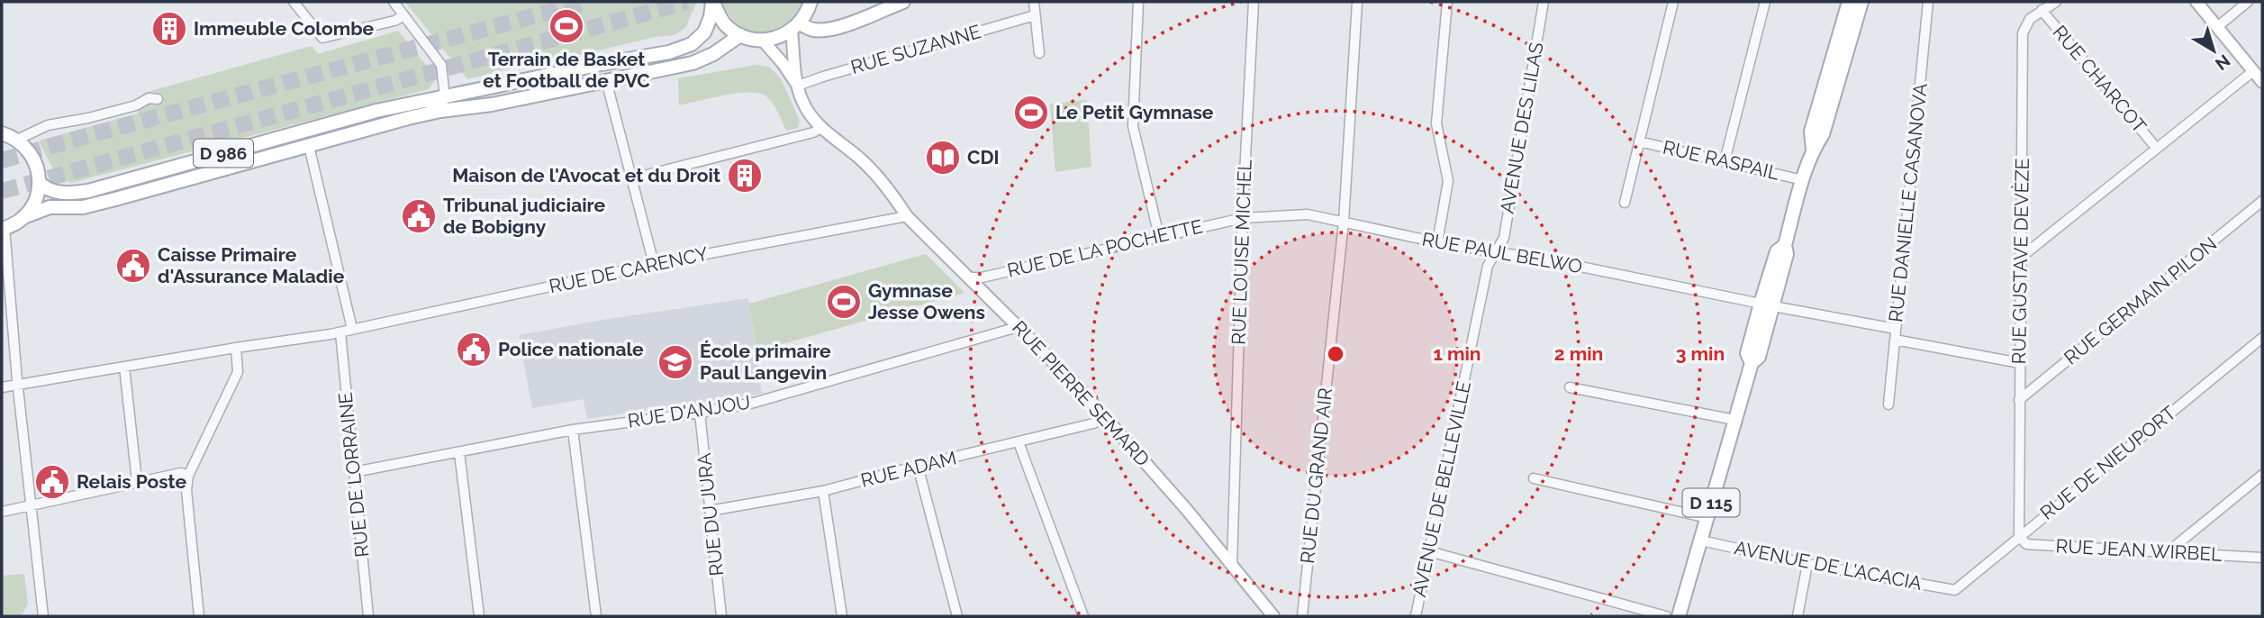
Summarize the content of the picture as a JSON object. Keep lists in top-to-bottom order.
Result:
{
  "streets": {
    "main road": ["D 986", "RUE PIERRE SEMARD", "D 115"],
    "street": [
      "RUE SUZANNE",
      "RUE CHARCOT",
      "AVENUE DES LILAS",
      "RUE RASPAIL",
      "RUE DANIELLE CASANOVA",
      "RUE DE LA POCHETTE",
      "RUE LOUISE MICHEL",
      "RUE PAUL BELWO",
      "RUE GUSTAVE DEVÈZE",
      "RUE DE CARENCY",
      "RUE GERMAIN PILON",
      "RUE D'ANJOU",
      "RUE DE NIEUPORT",
      "RUE ADAM",
      "RUE DE LORRAINE",
      "RUE DU GRAND AIR",
      "AVENUE DE BELLEVILLE",
      "RUE DU JURA",
      "RUE JEAN WIRBEL",
      "AVENUE DE L'ACACIA"
    ]
  },
  "crossings": [
    ["RUE SUZANNE", "RUE PIERRE SEMARD"],
    ["RUE CHARCOT", "RUE GUSTAVE DEVÈZE"],
    ["AVENUE DES LILAS", "RUE PAUL BELWO"],
    ["AVENUE DES LILAS", "AVENUE DE BELLEVILLE"],
    ["RUE RASPAIL", "D 115"],
    ["RUE DANIELLE CASANOVA", "RUE PAUL BELWO"],
    ["RUE DE LA POCHETTE", "RUE LOUISE MICHEL"],
    ["RUE DE LA POCHETTE", "RUE PAUL BELWO"],
    ["RUE DE LA POCHETTE", "RUE PIERRE SEMARD"],
    ["RUE LOUISE MICHEL", "RUE PAUL BELWO"],
    ["RUE LOUISE MICHEL", "RUE PIERRE SEMARD"],
    ["RUE PAUL BELWO", "RUE DU GRAND AIR"],
    ["RUE PAUL BELWO", "AVENUE DE BELLEVILLE"],
    ["RUE PAUL BELWO", "D 115"],
    ["RUE GUSTAVE DEVÈZE", "RUE GERMAIN PILON"],
    ["RUE GUSTAVE DEVÈZE", "RUE DE NIEUPORT"],
    ["RUE GUSTAVE DEVÈZE", "RUE JEAN WIRBEL"],
    ["RUE DE CARENCY", "RUE PIERRE SEMARD"],
    ["RUE DE CARENCY", "RUE DE LORRAINE"],
    ["RUE PIERRE SEMARD", "RUE D'ANJOU"],
    ["RUE PIERRE SEMARD", "RUE ADAM"],
    ["RUE D'ANJOU", "RUE DE LORRAINE"],
    ["RUE D'ANJOU", "RUE DU JURA"],
    ["RUE DE NIEUPORT", "RUE JEAN WIRBEL"],
    ["RUE DE NIEUPORT", "AVENUE DE L'ACACIA"],
    ["RUE ADAM", "RUE DU JURA"],
    ["D 115", "AVENUE DE L'ACACIA"]
  ],
  "places": {
    "sports": ["Terrain de Basket et Football de PVC", "Le Petit Gymnase", "Gymnase Jesse Owens"],
    "building": ["Immeuble Colombe", "Maison de l'Avocat et du Droit"],
    "library": ["CDI"],
    "public building": [
      "Tribunal judiciaire de Bobigny",
      "Caisse Primaire d'Assurance Maladie",
      "Police nationale",
      "Relais Poste"
    ],
    "school or university": ["École primaire Paul Langevin"]
  },
  "north": "bottom right",
  "rings": ["1 min", "2 min", "3 min"]
}
